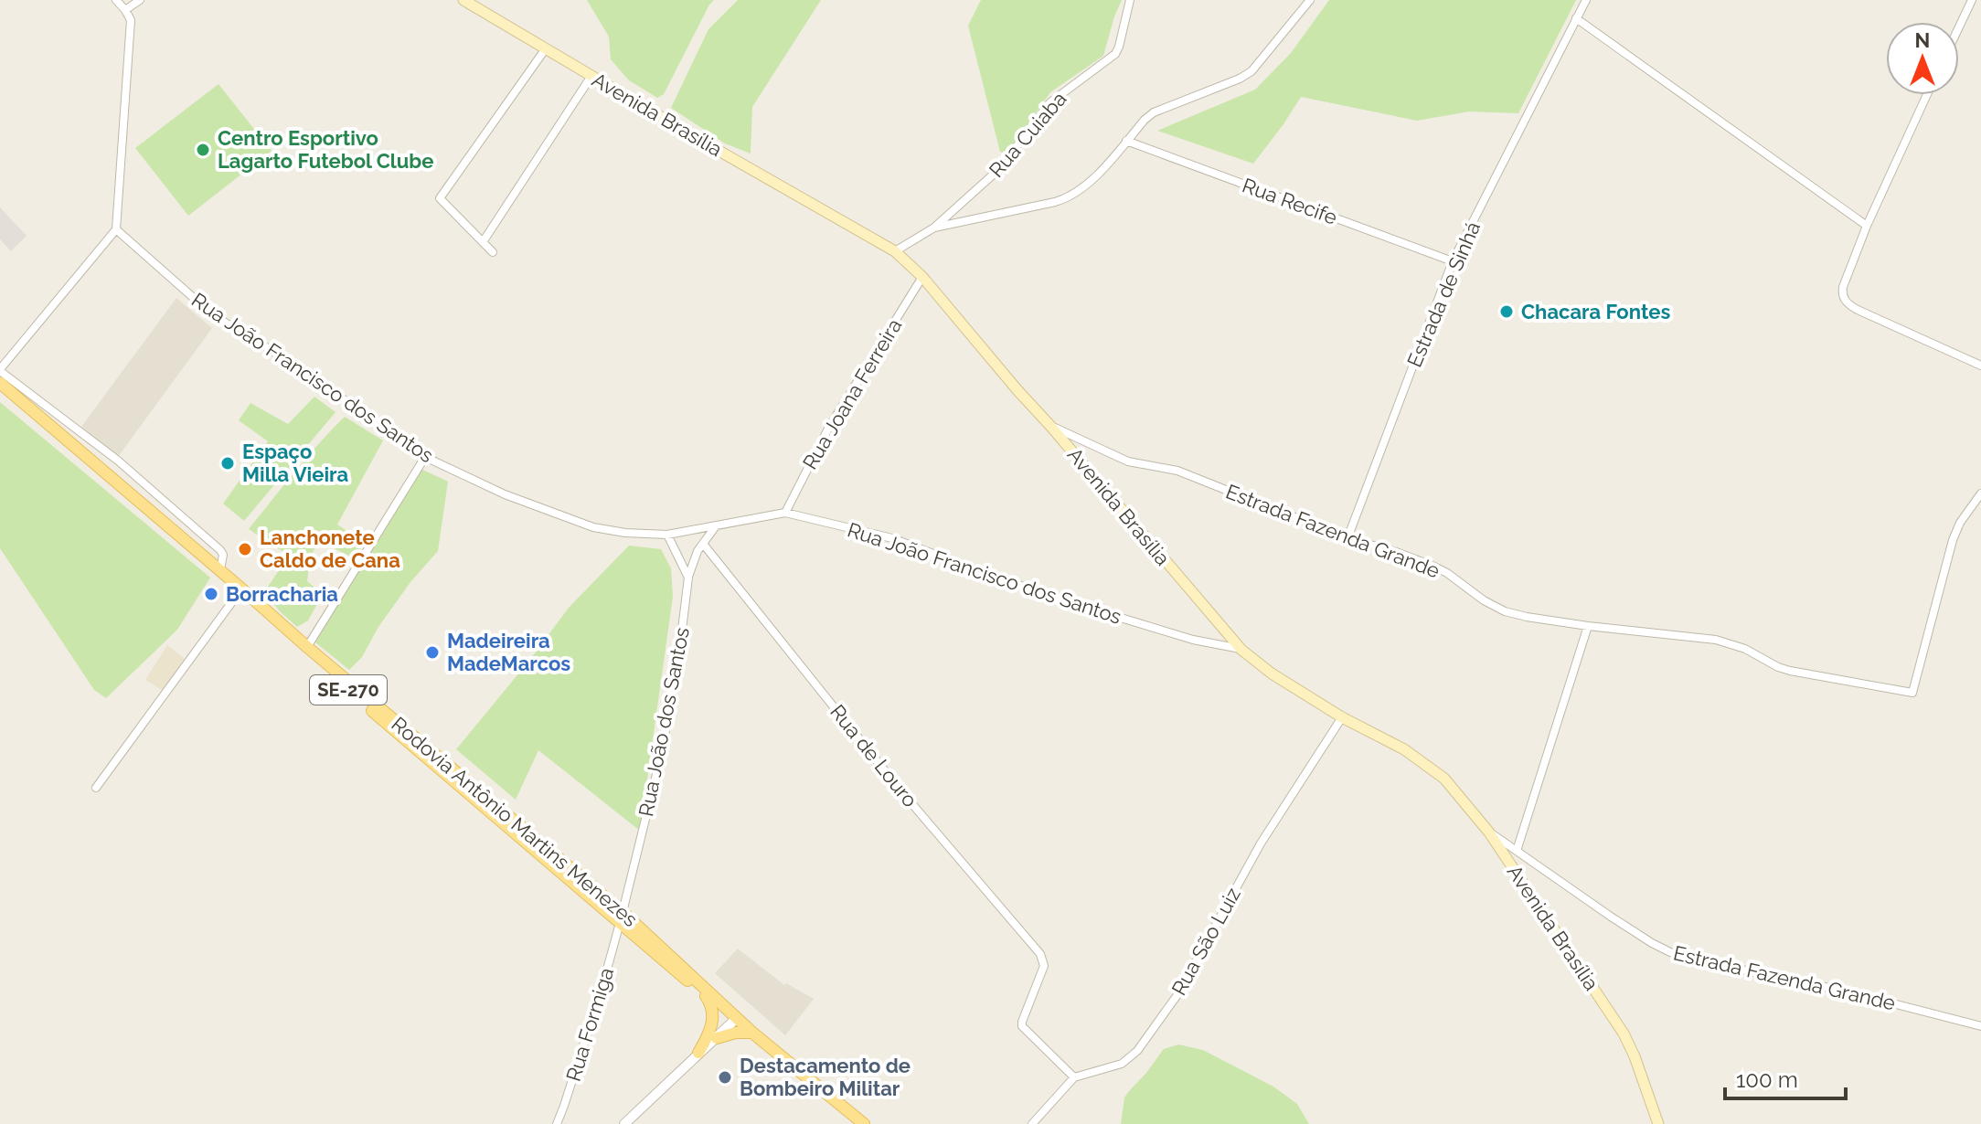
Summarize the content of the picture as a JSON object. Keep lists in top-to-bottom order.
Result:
{
  "streets": {
    "main road": ["Avenida Brasília", "SE-270", "Rodovia Antônio Martins Menezes"],
    "street": [
      "Rua Cuiaba",
      "Rua Recife",
      "Estrada de Sinhá",
      "Rua João Francisco dos Santos",
      "Rua Joana Ferreira",
      "Estrada Fazenda Grande",
      "Rua João dos Santos",
      "Rua de Louro",
      "Rua São Luiz",
      "Rua Formiga"
    ]
  },
  "crossings": [
    ["Avenida Brasília", "Rua João Francisco dos Santos"],
    ["Avenida Brasília", "Rua Joana Ferreira"],
    ["Avenida Brasília", "Estrada Fazenda Grande"],
    ["Avenida Brasília", "Rua São Luiz"],
    ["Rua Recife", "Estrada de Sinhá"],
    ["Estrada de Sinhá", "Estrada Fazenda Grande"],
    ["Rua João Francisco dos Santos", "Rua Joana Ferreira"],
    ["Rua João Francisco dos Santos", "Rua João dos Santos"],
    ["Rua João dos Santos", "Rua de Louro"],
    ["Rua João dos Santos", "Rodovia Antônio Martins Menezes"],
    ["Rua João dos Santos", "Rua Formiga"],
    ["Rua de Louro", "Rua São Luiz"],
    ["Rodovia Antônio Martins Menezes", "Rua Formiga"]
  ],
  "places": [
    "Centro Esportivo Lagarto Futebol Clube",
    "Chacara Fontes",
    "Espaço Milla Vieira",
    "Lanchonete Caldo de Cana",
    "Borracharia",
    "Madeireira MadeMarcos",
    "Destacamento de Bombeiro Militar"
  ],
  "scale_bar": "100 m",
  "north": "top"
}
